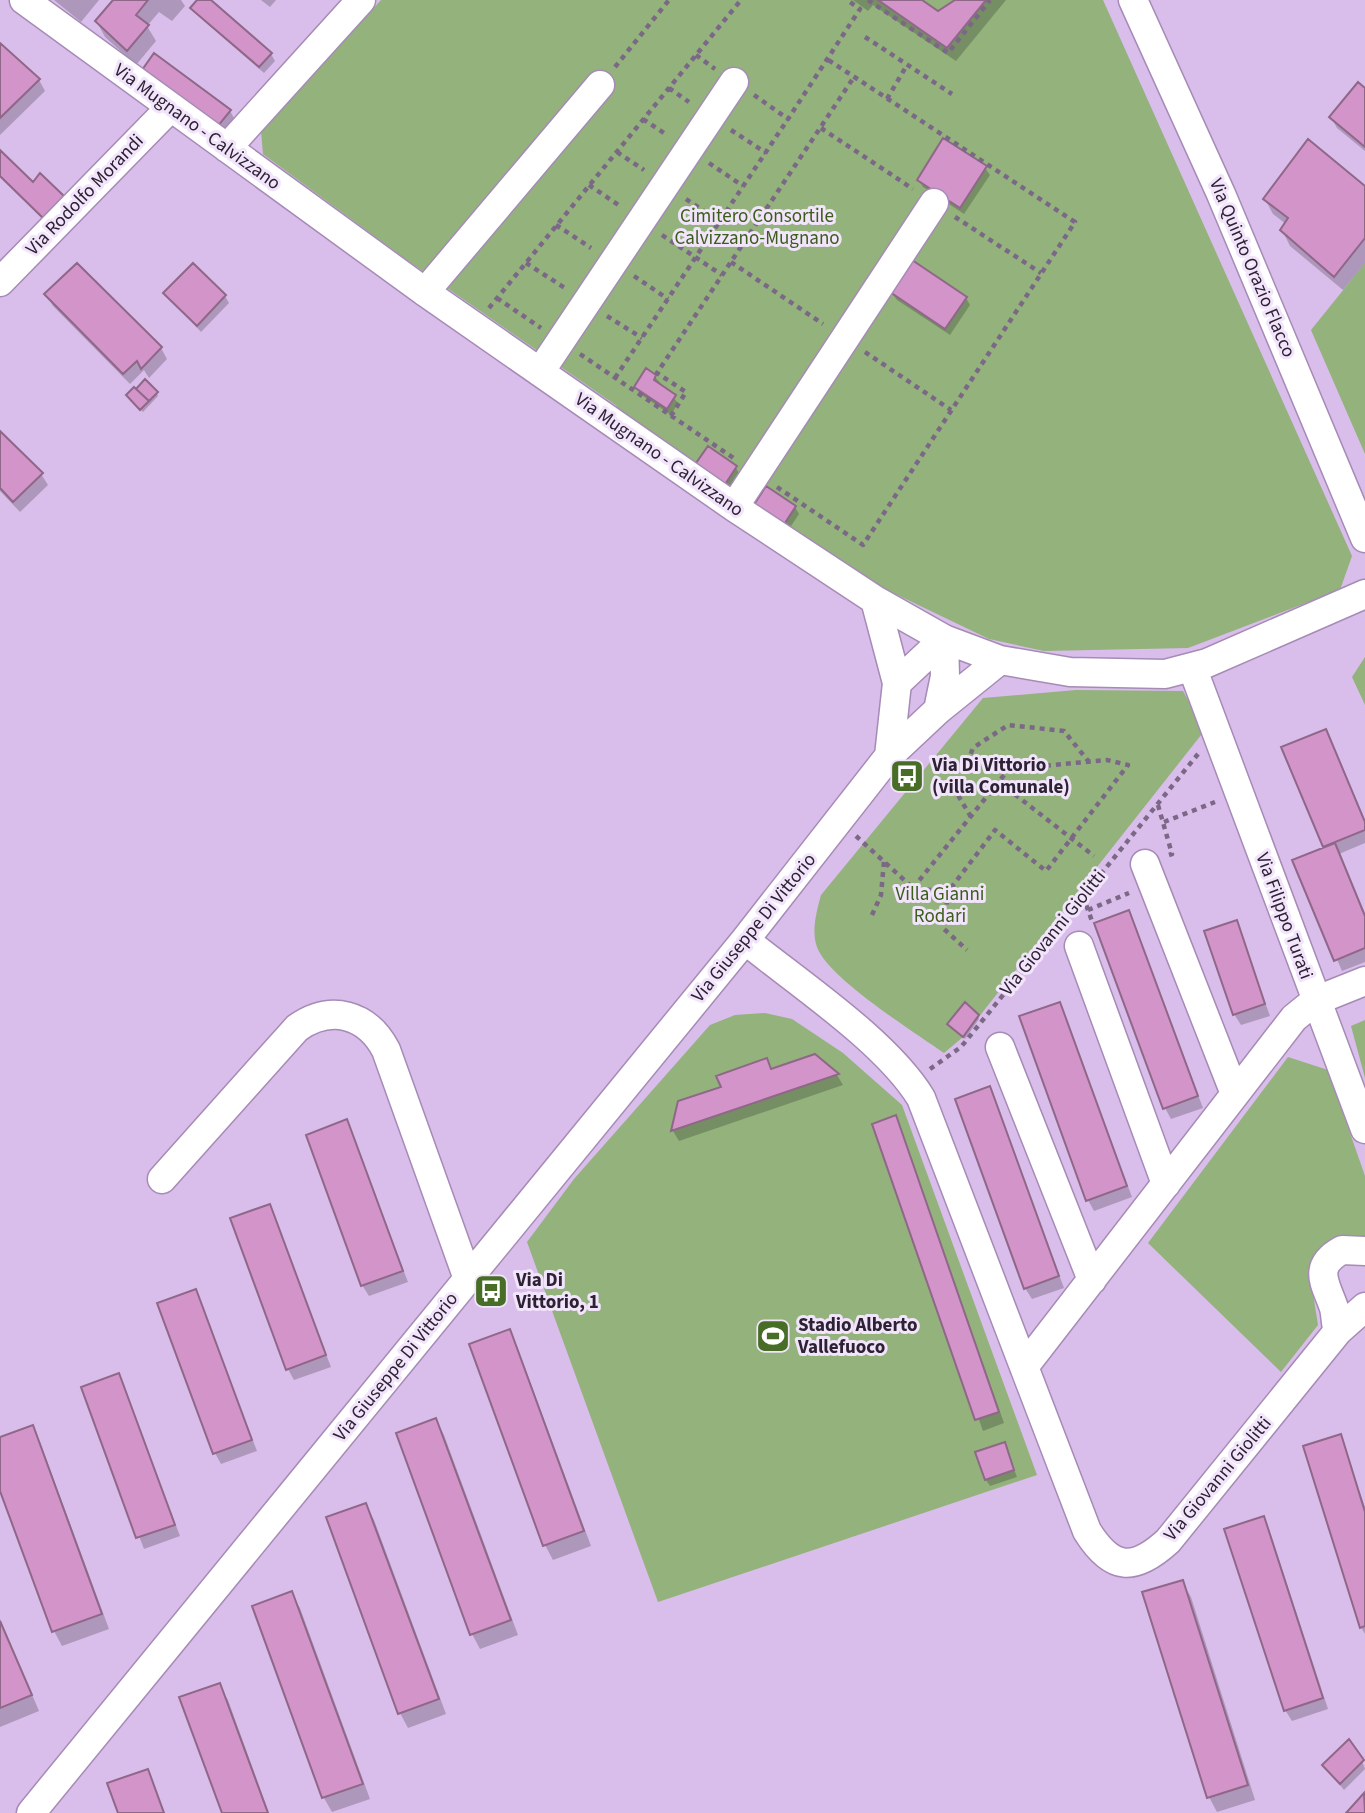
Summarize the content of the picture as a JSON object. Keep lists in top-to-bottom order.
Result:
{
  "streets": {
    "street": [
      "Via Mugnano - Calvizzano",
      "Via Rodolfo Morandi",
      "Via Quinto Orazio Flacco",
      "Via Filippo Turati",
      "Via Giuseppe Di Vittorio",
      "Via Giovanni Giolitti"
    ]
  },
  "crossings": [
    ["Via Mugnano - Calvizzano", "Via Rodolfo Morandi"],
    ["Via Mugnano - Calvizzano", "Via Filippo Turati"],
    ["Via Mugnano - Calvizzano", "Via Giuseppe Di Vittorio"],
    ["Via Filippo Turati", "Via Giovanni Giolitti"],
    ["Via Giuseppe Di Vittorio", "Via Giovanni Giolitti"]
  ],
  "parks": ["Cimitero Consortile Calvizzano-Mugnano", "Villa Gianni Rodari"],
  "places": {
    "bus stop": ["Via Di Vittorio (villa Comunale)", "Via Di Vittorio, 1"],
    "sports": ["Stadio Alberto Vallefuoco"]
  }
}
